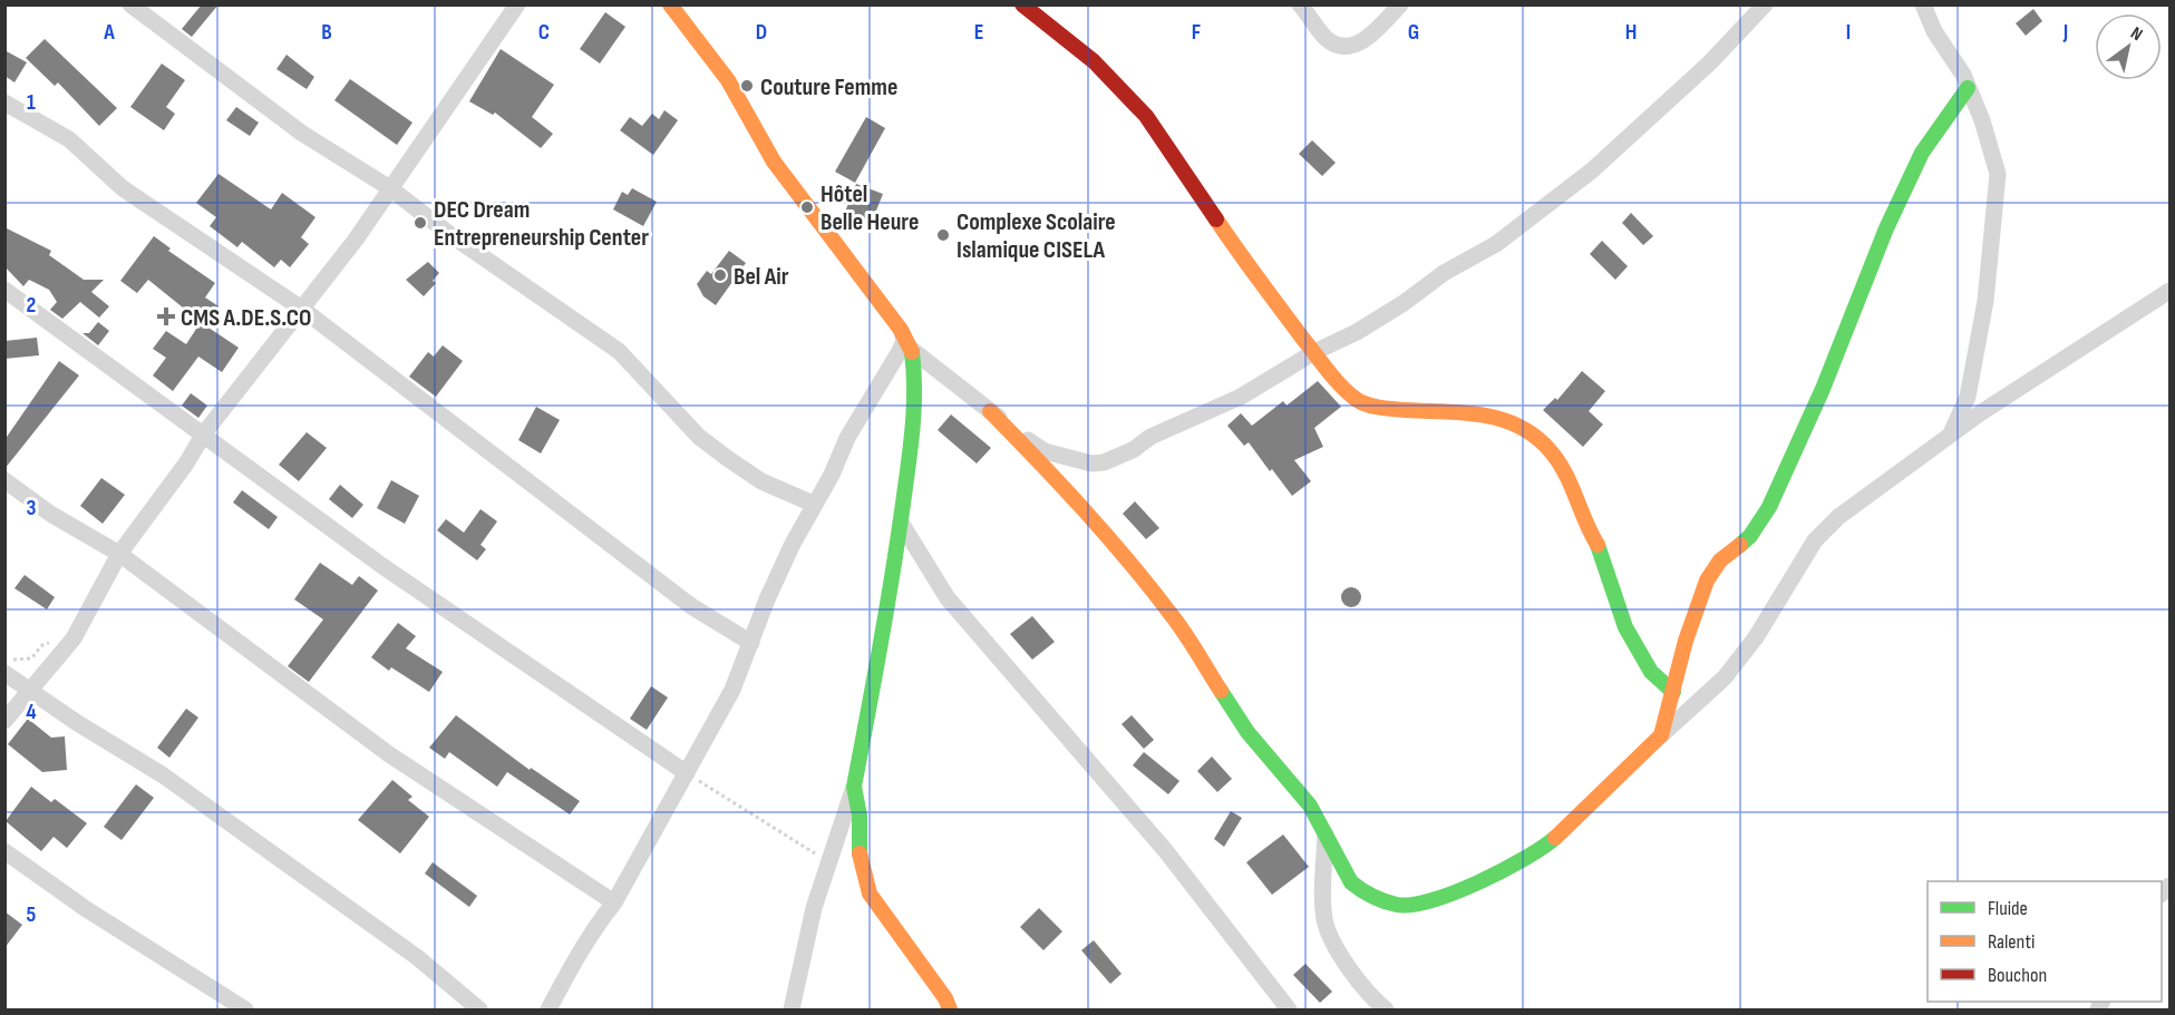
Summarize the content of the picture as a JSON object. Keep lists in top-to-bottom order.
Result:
{
  "places": {
    "other": [
      "Couture Femme",
      "Hôtel Belle Heure",
      "DEC Dream Entrepreneurship Center",
      "Complexe Scolaire Islamique CISELA",
      "Bel Air"
    ],
    "health": ["CMS A.DE.S.CO"]
  },
  "legend": ["Fluide", "Ralenti", "Bouchon"],
  "north": "top right",
  "grid": {
    "columns": [
      "A",
      "B",
      "C",
      "D",
      "E",
      "F",
      "G",
      "H",
      "I",
      "J"
    ],
    "rows": [
      "1",
      "2",
      "3",
      "4",
      "5"
    ]
  }
}
